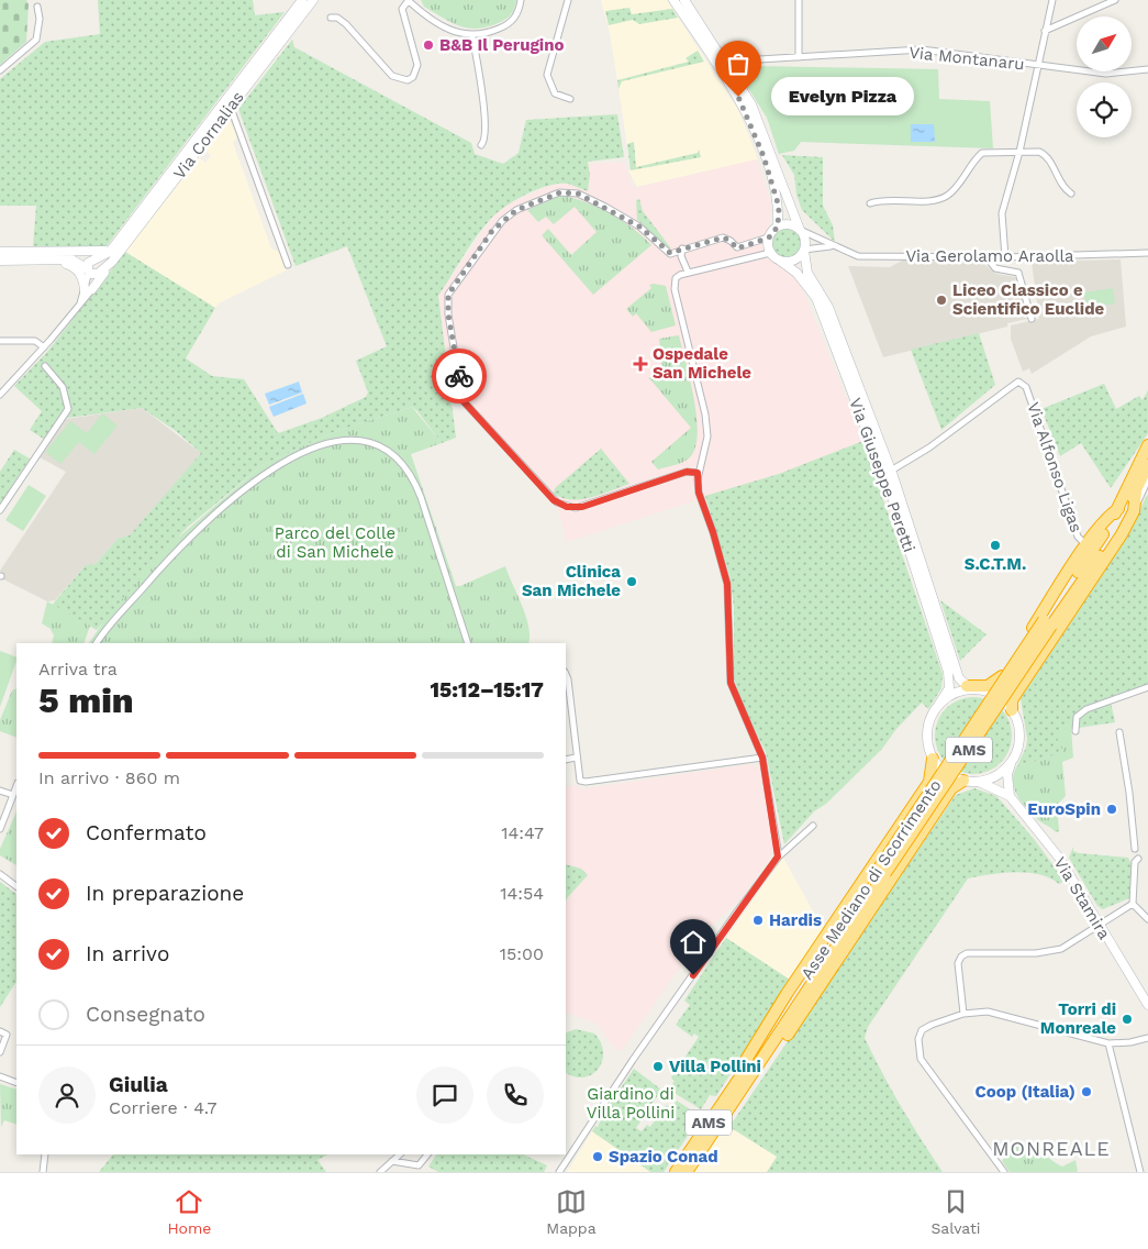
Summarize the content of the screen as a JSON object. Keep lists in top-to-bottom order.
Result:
{
  "streets": {
    "highway": ["AMS", "Asse Mediano di Scorrimento"],
    "street": [
      "Via Montanaru",
      "Via Cornalias",
      "Via Gerolamo Araolla",
      "Via Alfonso Ligas",
      "Via Giuseppe Peretti",
      "Via Stamira"
    ]
  },
  "crossings": [
    ["Via Montanaru", "Via Giuseppe Peretti"],
    ["Via Gerolamo Araolla", "Via Giuseppe Peretti"],
    ["Via Alfonso Ligas", "Via Giuseppe Peretti"],
    ["Via Giuseppe Peretti", "Via Stamira"]
  ],
  "districts": ["MONREALE"],
  "parks": ["Parco del Colle di San Michele", "Giardino di Villa Pollini"],
  "places": {
    "other": [
      "B&B Il Perugino",
      "Evelyn Pizza",
      "Liceo Classico e Scientifico Euclide",
      "S.C.T.M.",
      "Clinica San Michele",
      "EuroSpin",
      "Hardis",
      "Torri di Monreale",
      "Villa Pollini",
      "Coop (Italia)",
      "Spazio Conad"
    ],
    "health": ["Ospedale San Michele"]
  },
  "north": "top right",
  "page": {
    "bubble": "Evelyn Pizza",
    "heading": ["5 min", "Arriva tra", "15:12–15:17"],
    "panel": ["Giulia", "Corriere · 4.7"],
    "bar": "In arrivo · 860 m",
    "list": [
      ["Confermato", "14:47"],
      ["In preparazione", "14:54"],
      ["In arrivo", "15:00"],
      "Consegnato"
    ],
    "tabs": ["Home", "Mappa", "Salvati"]
  }
}
